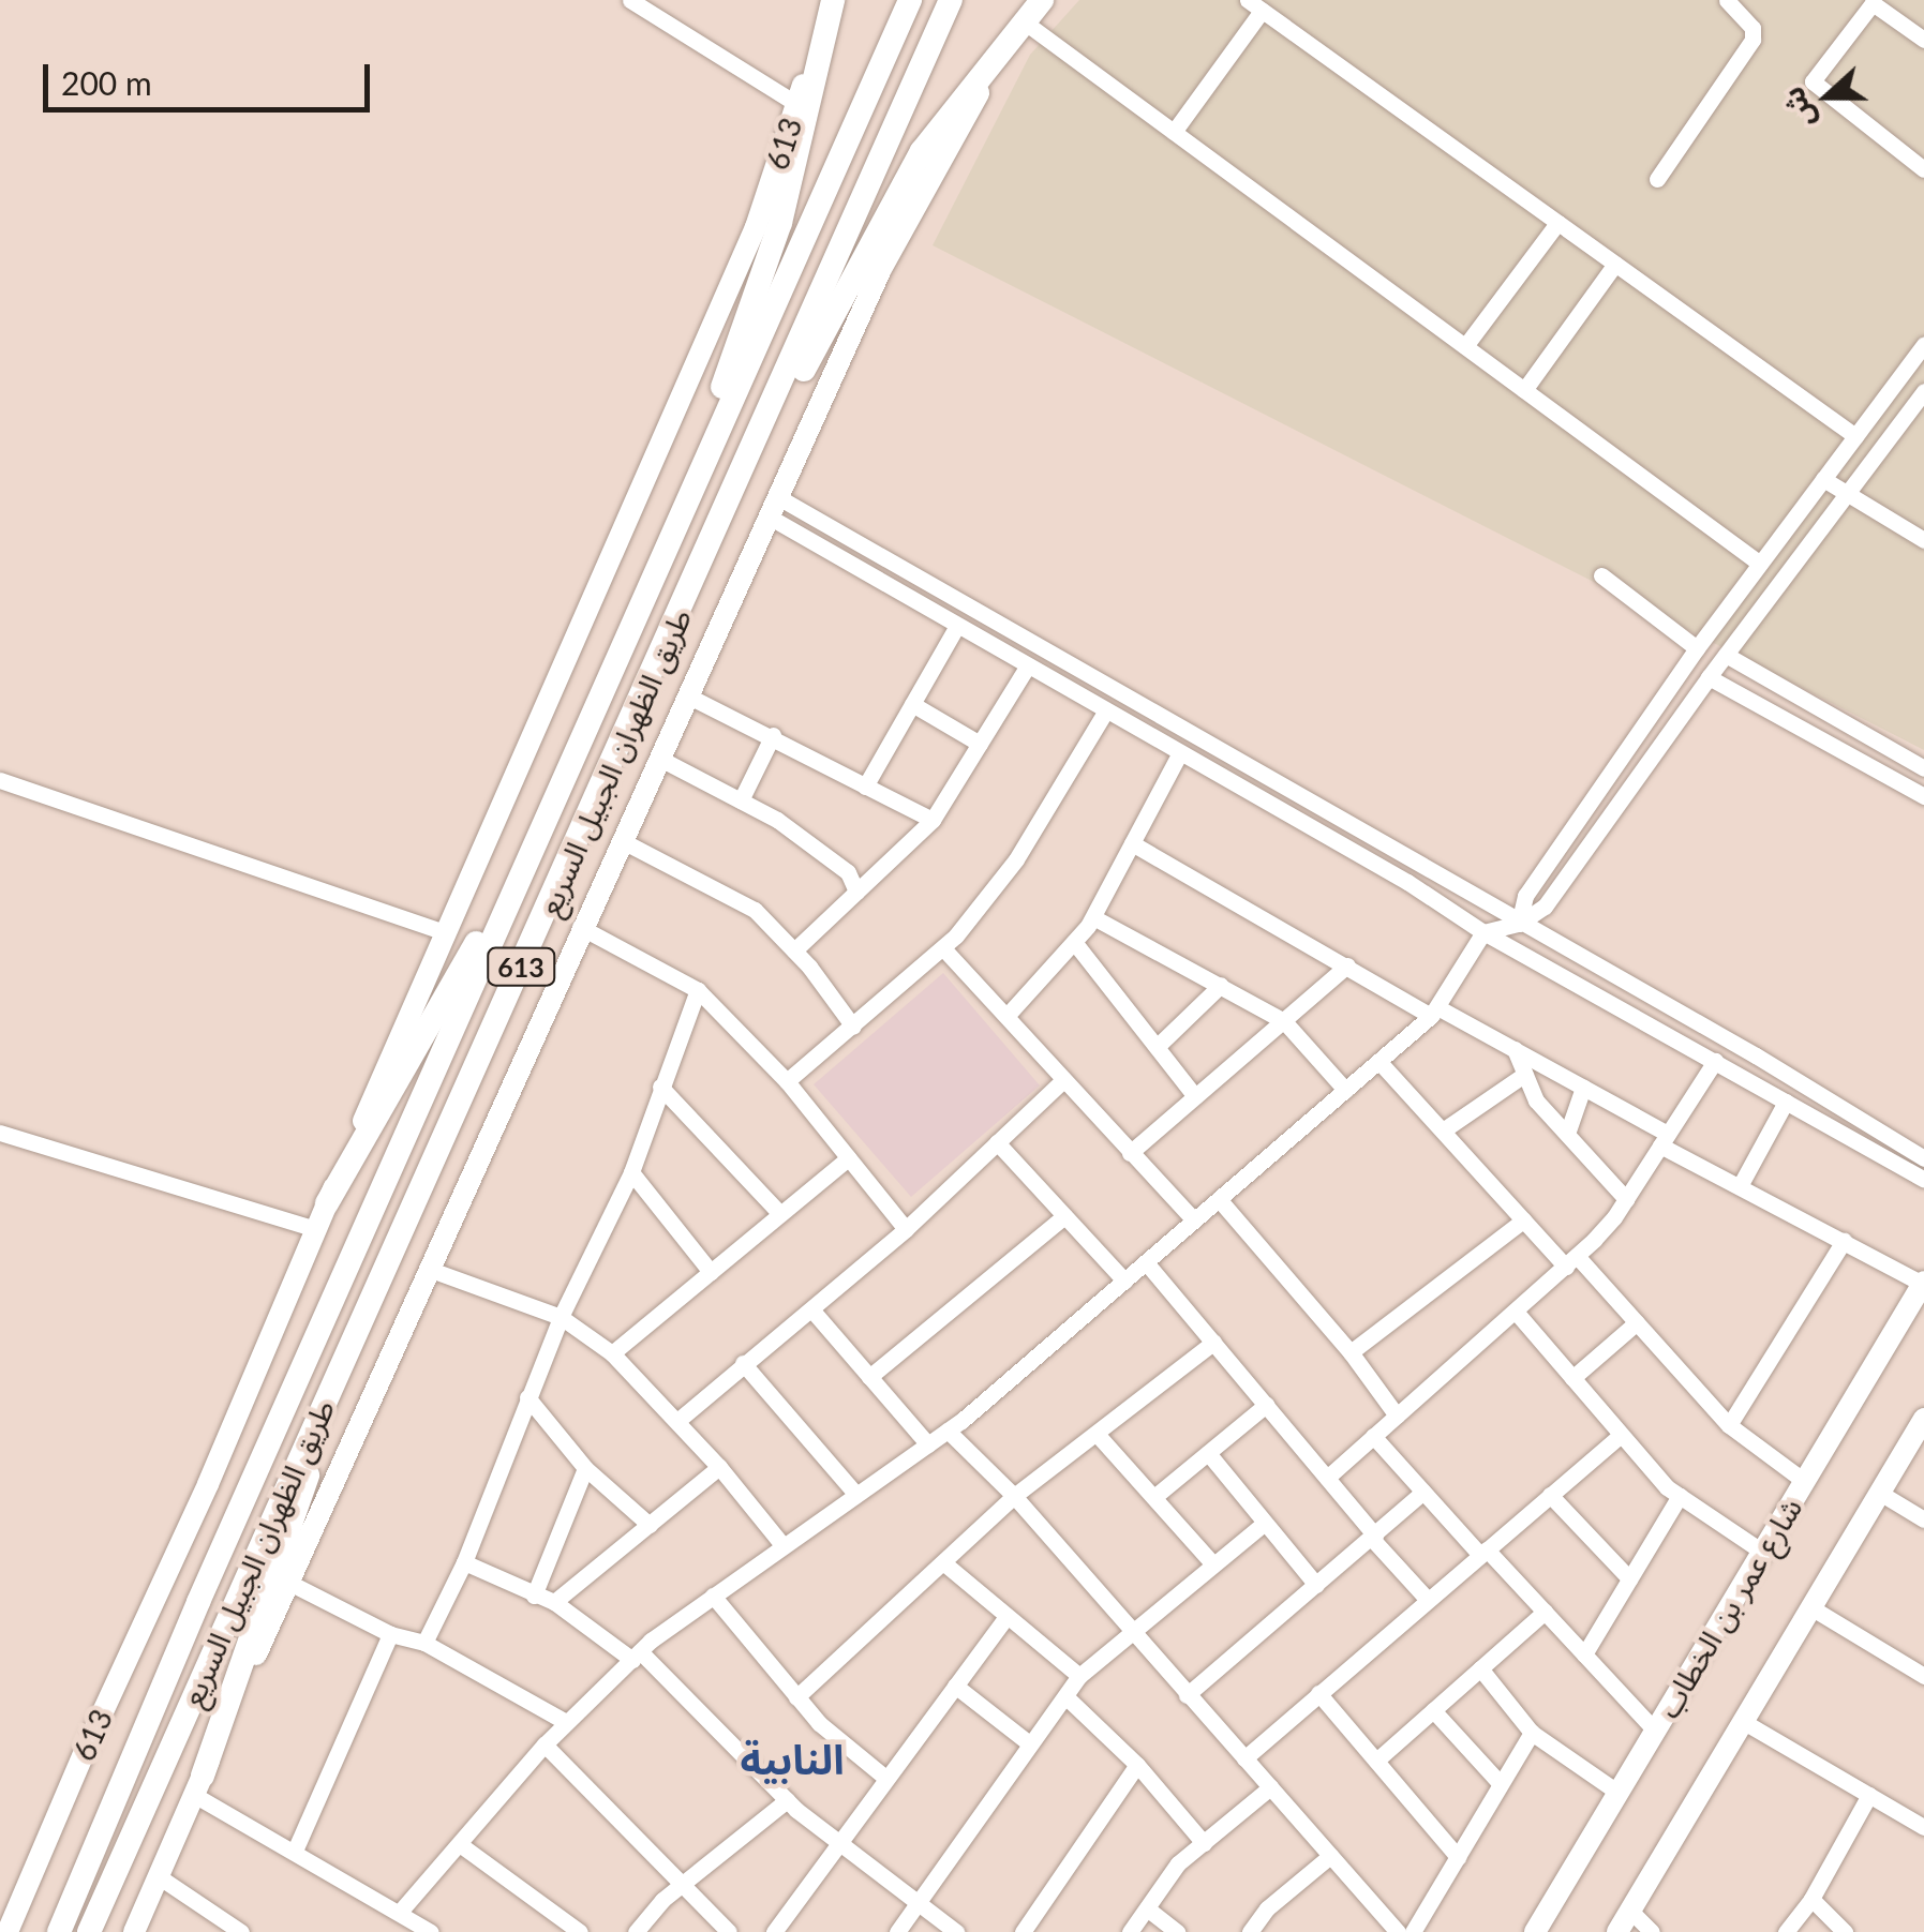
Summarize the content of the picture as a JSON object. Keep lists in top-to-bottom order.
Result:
{
  "streets": {
    "highway": ["613", "طريق الظهران الجبيل السريع"],
    "main road": ["شارع عمر بن الخطاب"]
  },
  "districts": ["النابية"],
  "scale_bar": "200 m",
  "north": "left"
}
